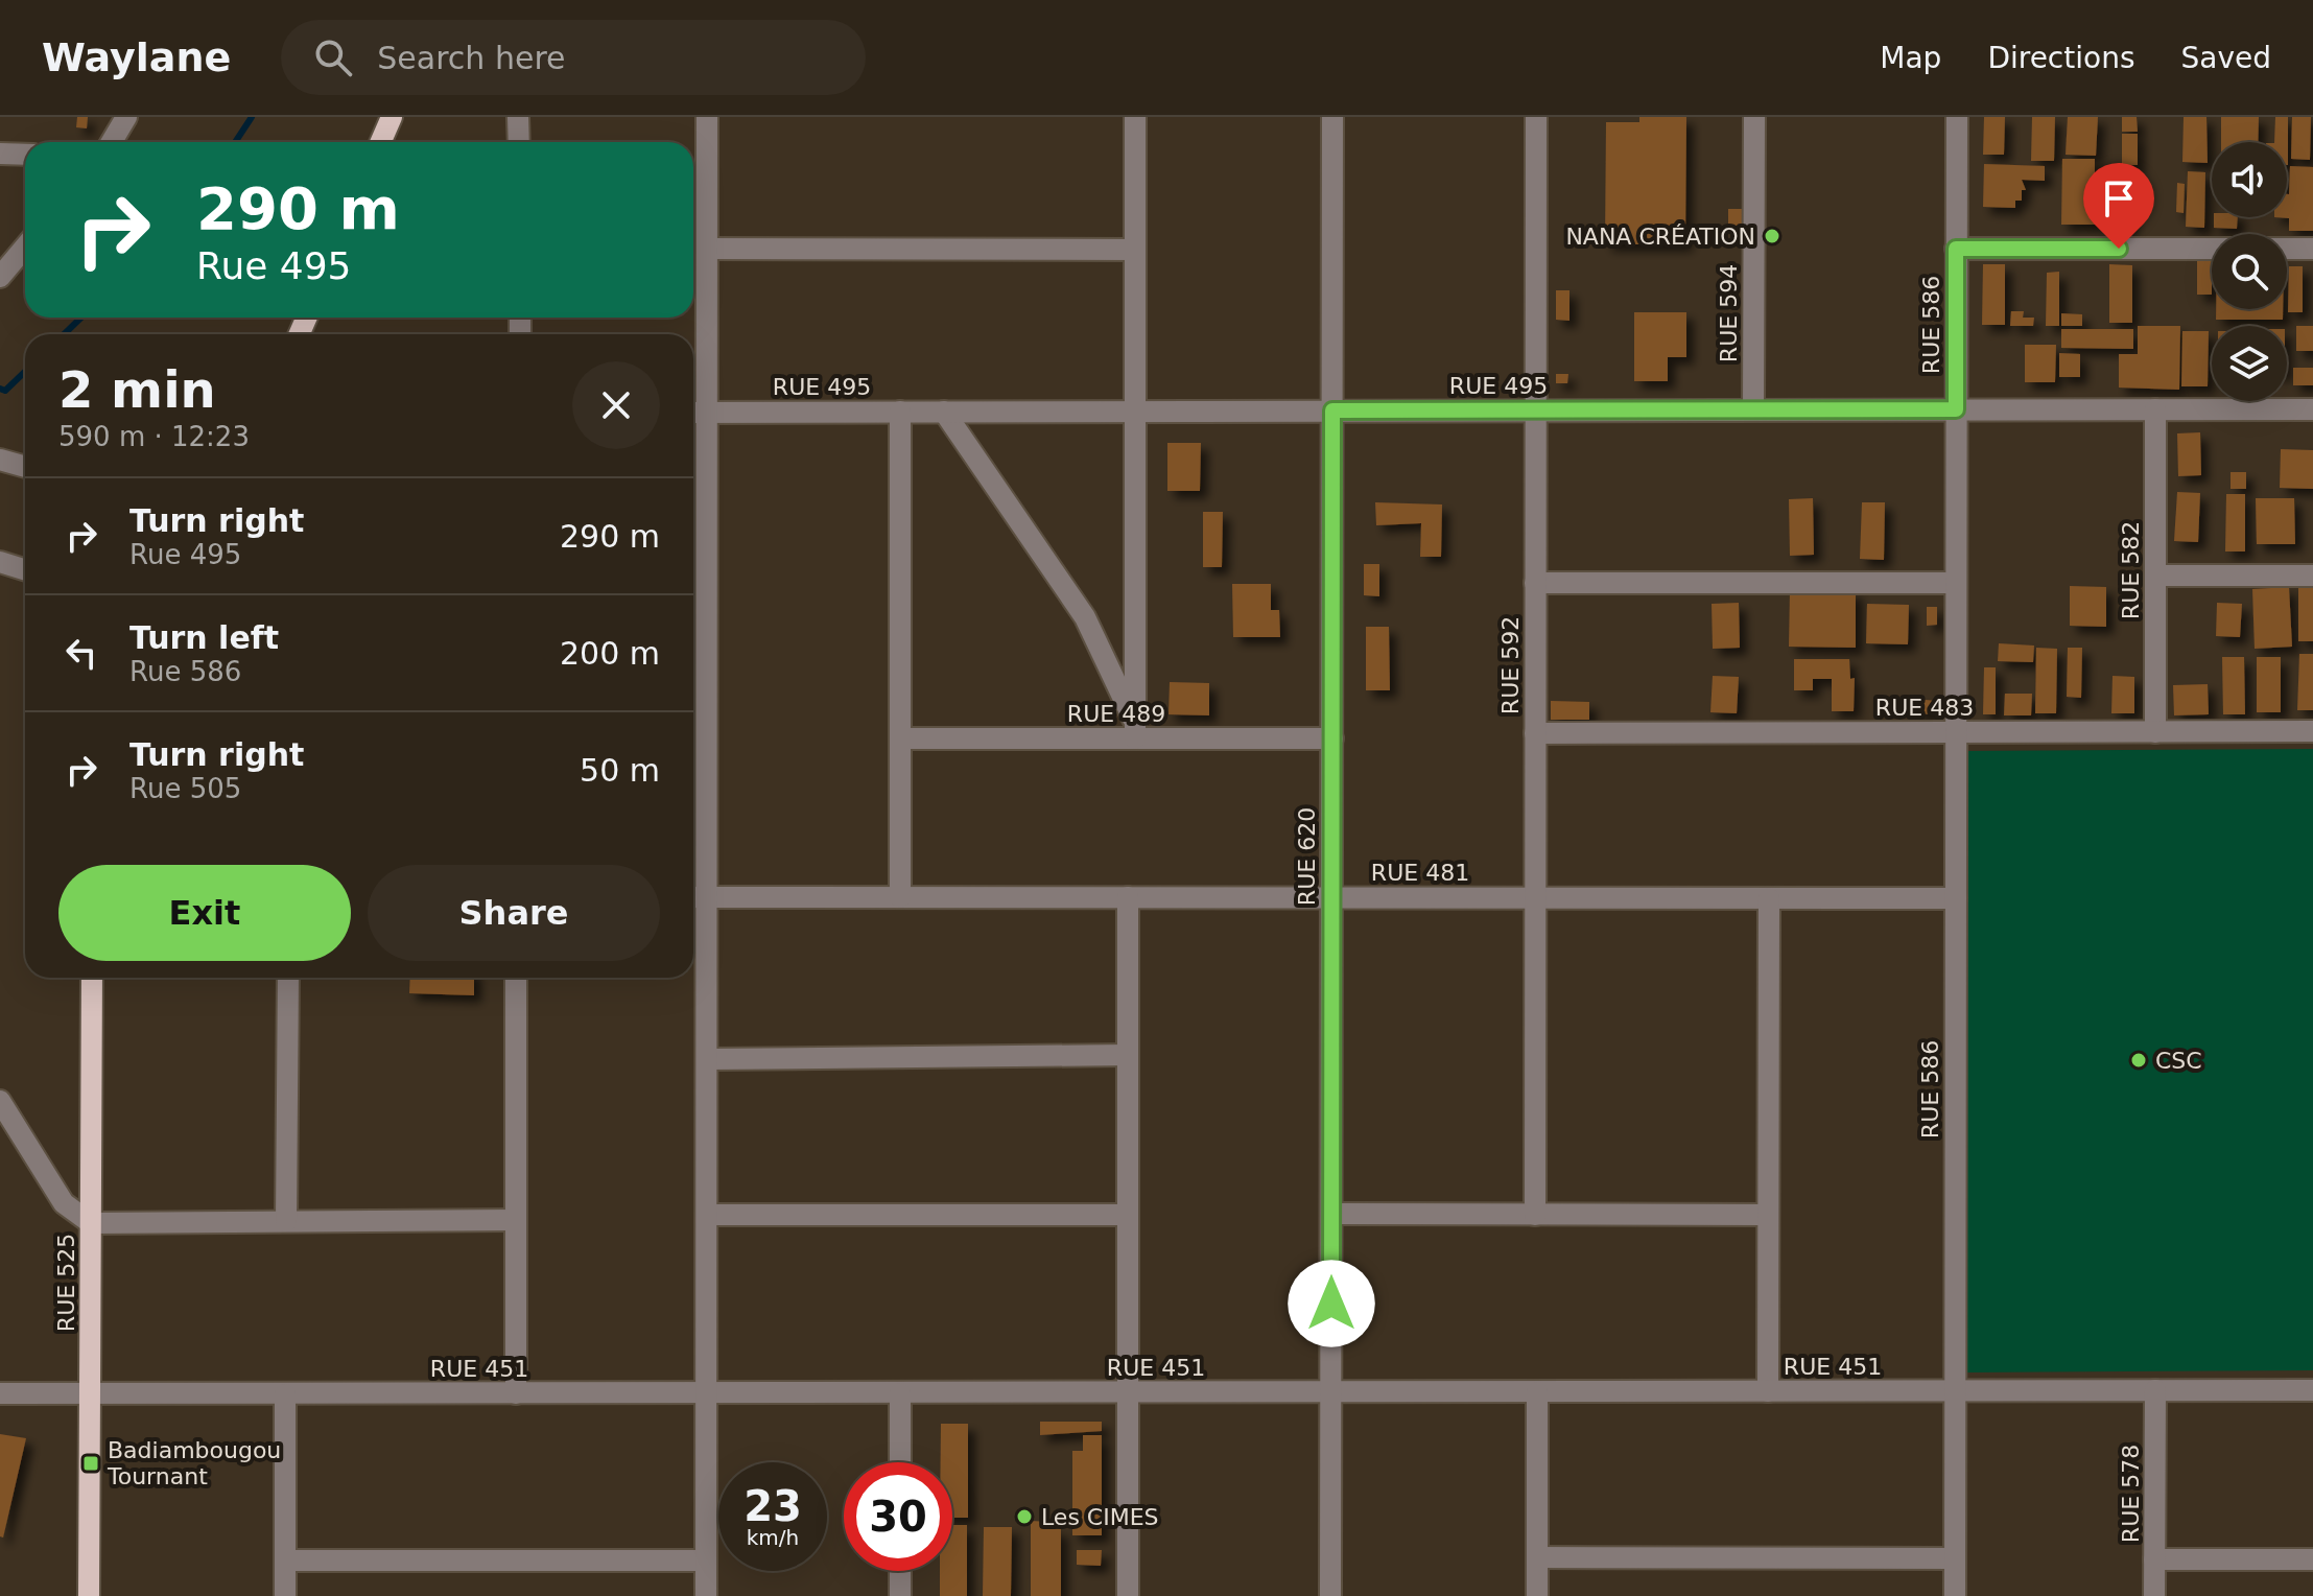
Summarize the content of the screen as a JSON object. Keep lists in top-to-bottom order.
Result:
{
  "streets": {
    "main road": ["RUE 525"],
    "street": [
      "RUE 594",
      "RUE 586",
      "RUE 495",
      "RUE 582",
      "RUE 592",
      "RUE 483",
      "RUE 489",
      "RUE 620",
      "RUE 481",
      "RUE 451",
      "RUE 578"
    ]
  },
  "crossings": [
    ["RUE 594", "RUE 495"],
    ["RUE 586", "RUE 495"],
    ["RUE 586", "RUE 483"],
    ["RUE 586", "RUE 481"],
    ["RUE 586", "RUE 451"],
    ["RUE 495", "RUE 582"],
    ["RUE 495", "RUE 592"],
    ["RUE 495", "RUE 620"],
    ["RUE 582", "RUE 483"],
    ["RUE 592", "RUE 483"],
    ["RUE 592", "RUE 481"],
    ["RUE 489", "RUE 620"],
    ["RUE 620", "RUE 481"],
    ["RUE 620", "RUE 451"],
    ["RUE 525", "RUE 451"],
    ["RUE 451", "RUE 578"]
  ],
  "places": {
    "other": ["NANA CRÉATION", "CSC", "Les CIMES"],
    "transit": ["Badiambougou Tournant"]
  },
  "page": {
    "header": "Waylane",
    "search": "Search here",
    "nav": ["Map", "Directions", "Saved"],
    "turn": ["290 m", "Rue 495"],
    "heading": ["2 min", "590 m · 12:23"],
    "list": [
      {
        "name": "Turn right",
        "note": "Rue 495",
        "value": "290 m"
      },
      {
        "name": "Turn left",
        "note": "Rue 586",
        "value": "200 m"
      },
      {
        "name": "Turn right",
        "note": "Rue 505",
        "value": "50 m"
      }
    ],
    "buttons": ["Exit", "Share"],
    "speed": "23 km/h",
    "limit": "30"
  }
}
